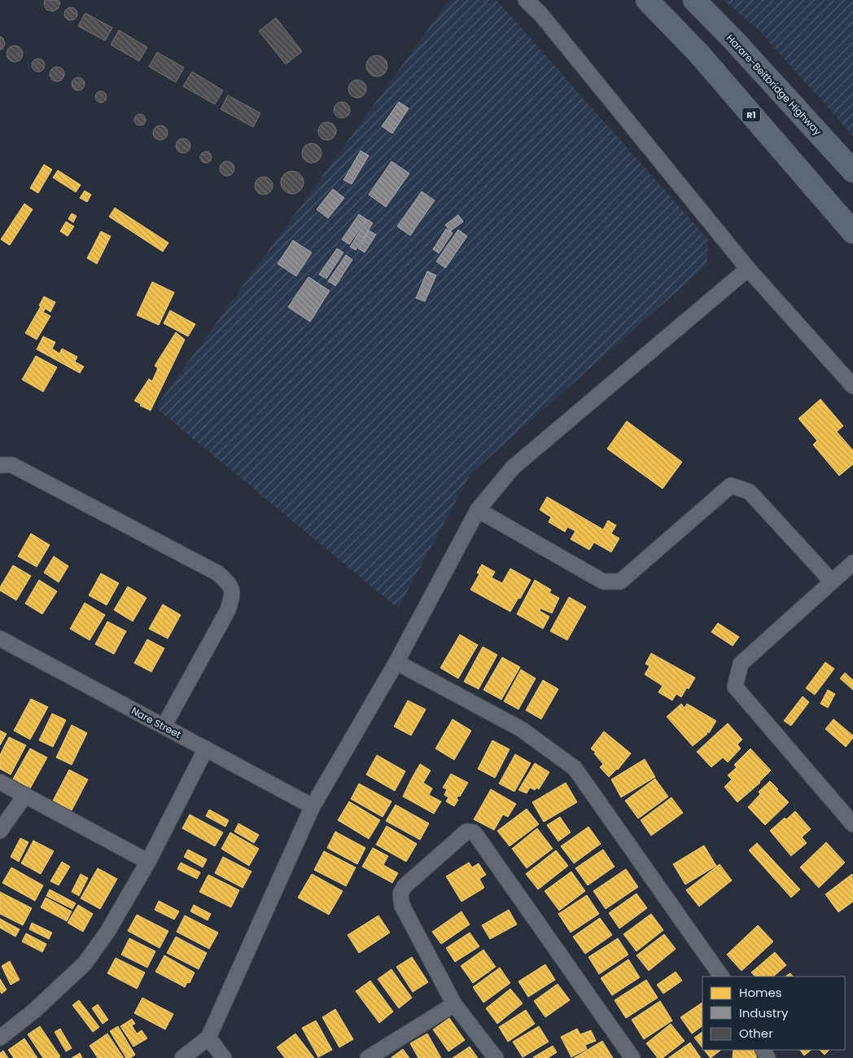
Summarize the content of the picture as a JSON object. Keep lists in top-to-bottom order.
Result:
{
  "streets": {
    "highway": ["Harare-Beitbridge Highway", "R1"],
    "street": ["Nare Street"]
  },
  "legend": ["Homes", "Industry", "Other"]
}
